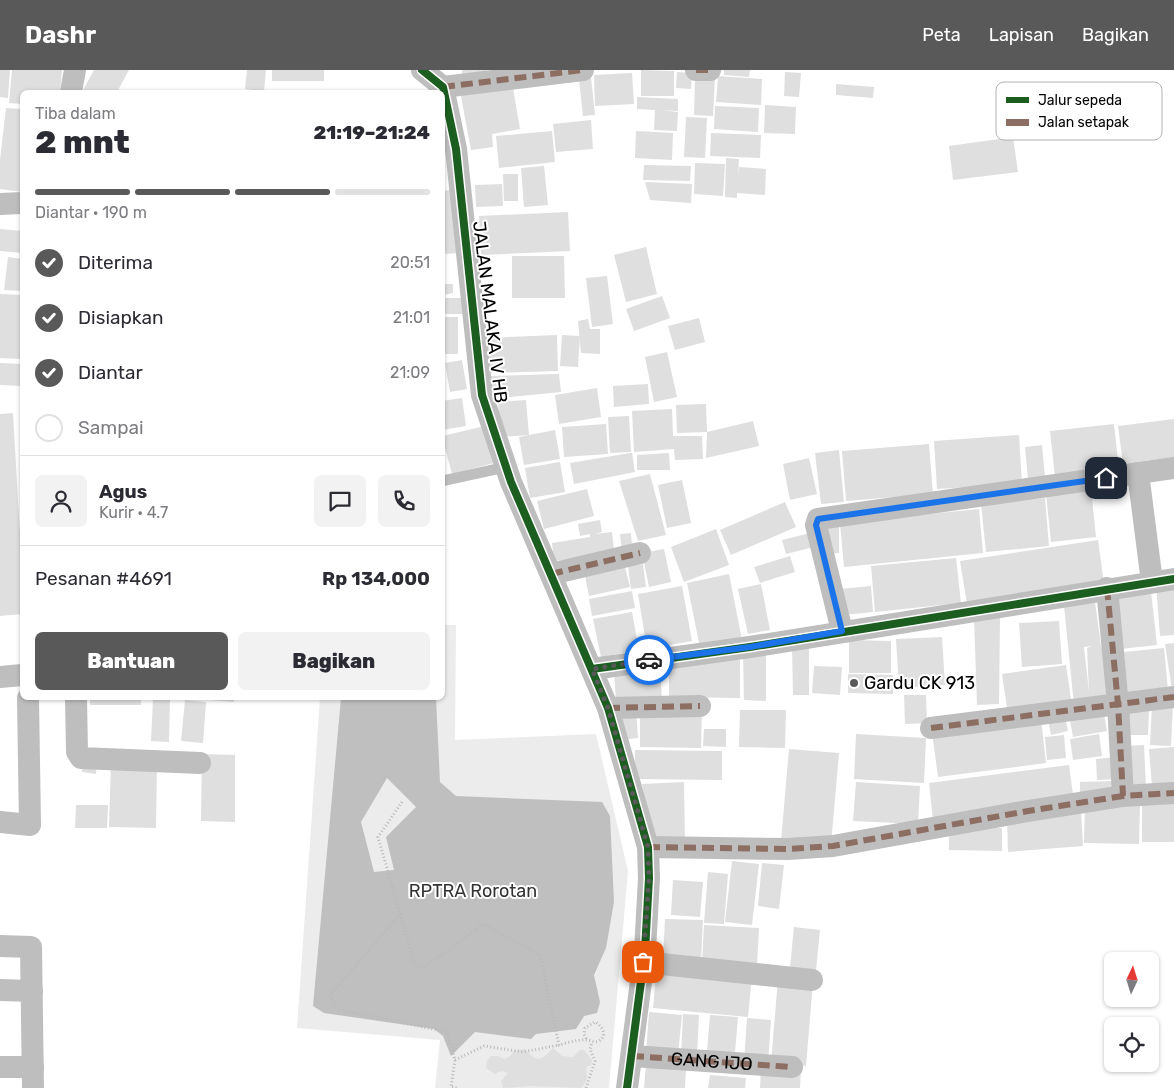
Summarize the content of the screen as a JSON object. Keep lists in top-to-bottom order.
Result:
{
  "streets": {
    "street": ["JALAN MALAKA IV HB", "GANG IJO"]
  },
  "parks": ["RPTRA Rorotan"],
  "places": ["Gardu CK 913"],
  "legend": ["Jalur sepeda", "Jalan setapak"],
  "north": "top",
  "page": {
    "header": "Dashr",
    "nav": ["Peta", "Lapisan", "Bagikan"],
    "heading": ["2 mnt", "Tiba dalam", "21:19–21:24"],
    "panel": [
      "Agus",
      "Kurir · 4.7",
      "Pesanan #4691",
      "Rp 134,000"
    ],
    "bar": "Diantar · 190 m",
    "list": [
      ["Diterima", "20:51"],
      ["Disiapkan", "21:01"],
      ["Diantar", "21:09"],
      "Sampai"
    ],
    "buttons": ["Bantuan", "Bagikan"]
  }
}
